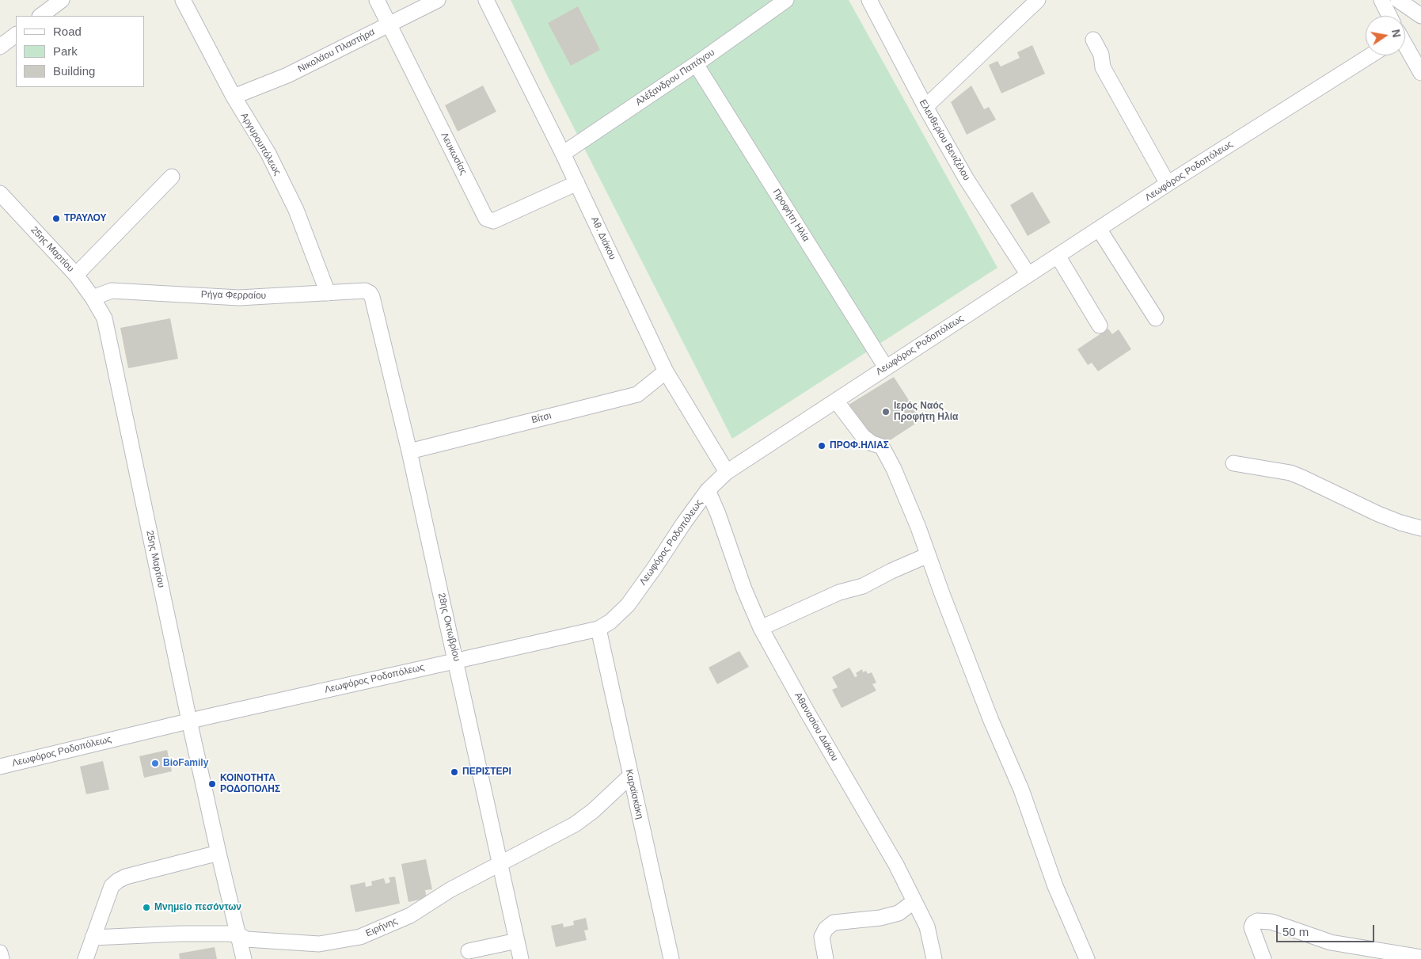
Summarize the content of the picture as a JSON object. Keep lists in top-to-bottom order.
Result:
{
  "streets": {
    "street": [
      "Νικολάου Πλαστήρα",
      "Αλέξανδρου Παπάγου",
      "Ελευθερίου Βενιζέλου",
      "Αργυρουπόλεως",
      "Λευκωσίας",
      "Λεωφόρος Ροδοπόλεως",
      "Προφήτη Ηλία",
      "Αθ. Διάκου",
      "25ης Μαρτίου",
      "Ρήγα Φερραίου",
      "Βίτσι",
      "28ης Οκτωβρίου",
      "Αθανασίου Διάκου",
      "Καραϊσκάκη",
      "Ειρήνης"
    ]
  },
  "crossings": [
    ["Νικολάου Πλαστήρα", "Αργυρουπόλεως"],
    ["Νικολάου Πλαστήρα", "Λευκωσίας"],
    ["Αλέξανδρου Παπάγου", "Προφήτη Ηλία"],
    ["Αλέξανδρου Παπάγου", "Αθ. Διάκου"],
    ["Ελευθερίου Βενιζέλου", "Λεωφόρος Ροδοπόλεως"],
    ["Αργυρουπόλεως", "Ρήγα Φερραίου"],
    ["Λευκωσίας", "Αθ. Διάκου"],
    ["Λεωφόρος Ροδοπόλεως", "Προφήτη Ηλία"],
    ["Λεωφόρος Ροδοπόλεως", "Αθ. Διάκου"],
    ["Λεωφόρος Ροδοπόλεως", "25ης Μαρτίου"],
    ["Λεωφόρος Ροδοπόλεως", "28ης Οκτωβρίου"],
    ["Λεωφόρος Ροδοπόλεως", "Αθανασίου Διάκου"],
    ["Λεωφόρος Ροδοπόλεως", "Καραϊσκάκη"],
    ["Αθ. Διάκου", "Βίτσι"],
    ["25ης Μαρτίου", "Ρήγα Φερραίου"],
    ["25ης Μαρτίου", "Ειρήνης"],
    ["Ρήγα Φερραίου", "28ης Οκτωβρίου"],
    ["Βίτσι", "28ης Οκτωβρίου"],
    ["28ης Οκτωβρίου", "Ειρήνης"],
    ["Καραϊσκάκη", "Ειρήνης"]
  ],
  "places": [
    "ΤΡΑΥΛΟΥ",
    "Ιερός Ναός Προφήτη Ηλία",
    "ΠΡΟΦ.ΗΛΙΑΣ",
    "BioFamily",
    "ΠΕΡΙΣΤΕΡΙ",
    "ΚΟΙΝΟΤΗΤΑ ΡΟΔΟΠΟΛΗΣ",
    "Μνημείο πεσόντων"
  ],
  "legend": ["Road", "Park", "Building"],
  "scale_bar": "50 m",
  "north": "right"
}
